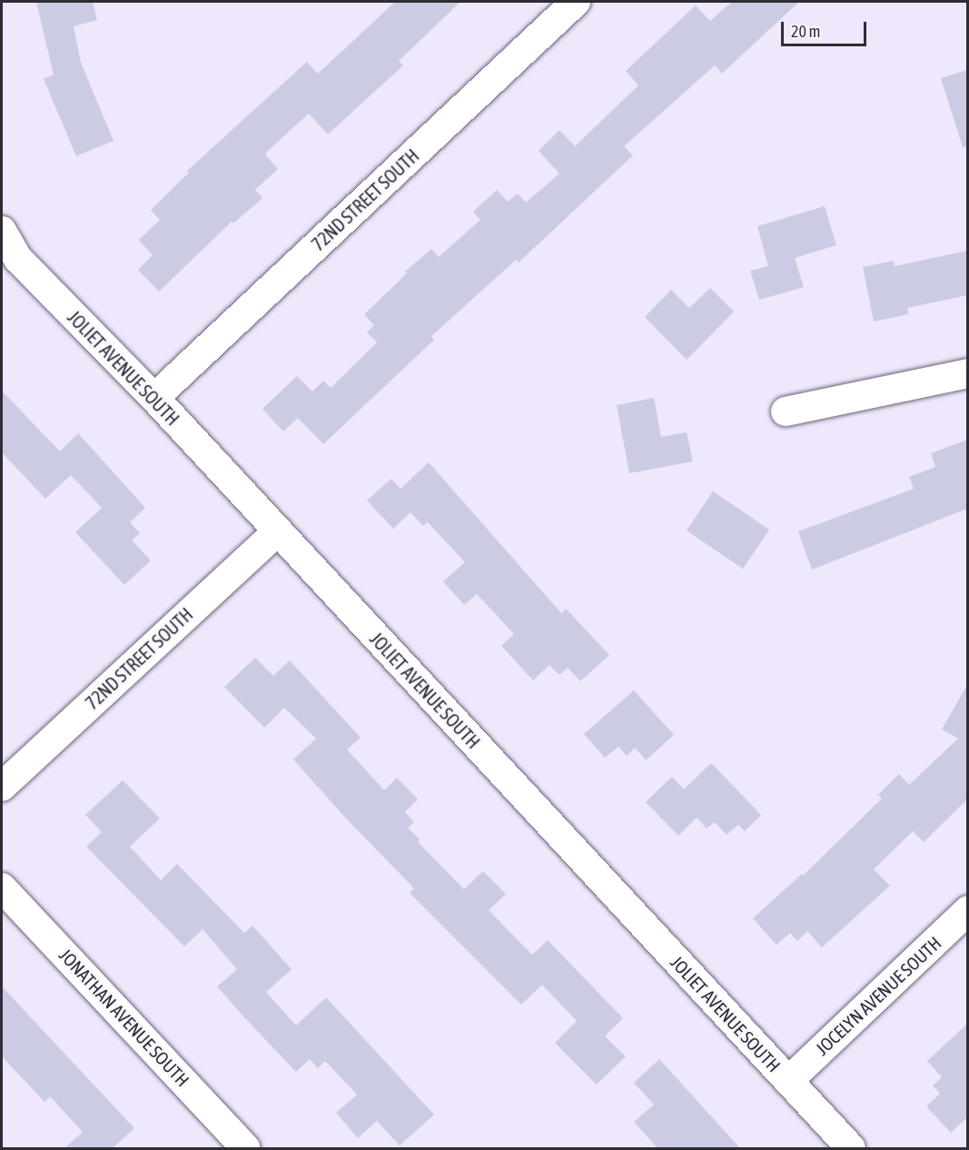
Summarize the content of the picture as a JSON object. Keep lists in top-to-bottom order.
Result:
{
  "streets": {
    "street": [
      "72ND STREET SOUTH",
      "JOLIET AVENUE SOUTH",
      "JOCELYN AVENUE SOUTH",
      "JONATHAN AVENUE SOUTH"
    ]
  },
  "crossings": [
    ["72ND STREET SOUTH", "JOLIET AVENUE SOUTH"],
    ["JOLIET AVENUE SOUTH", "JOCELYN AVENUE SOUTH"]
  ],
  "scale_bar": "20 m"
}
